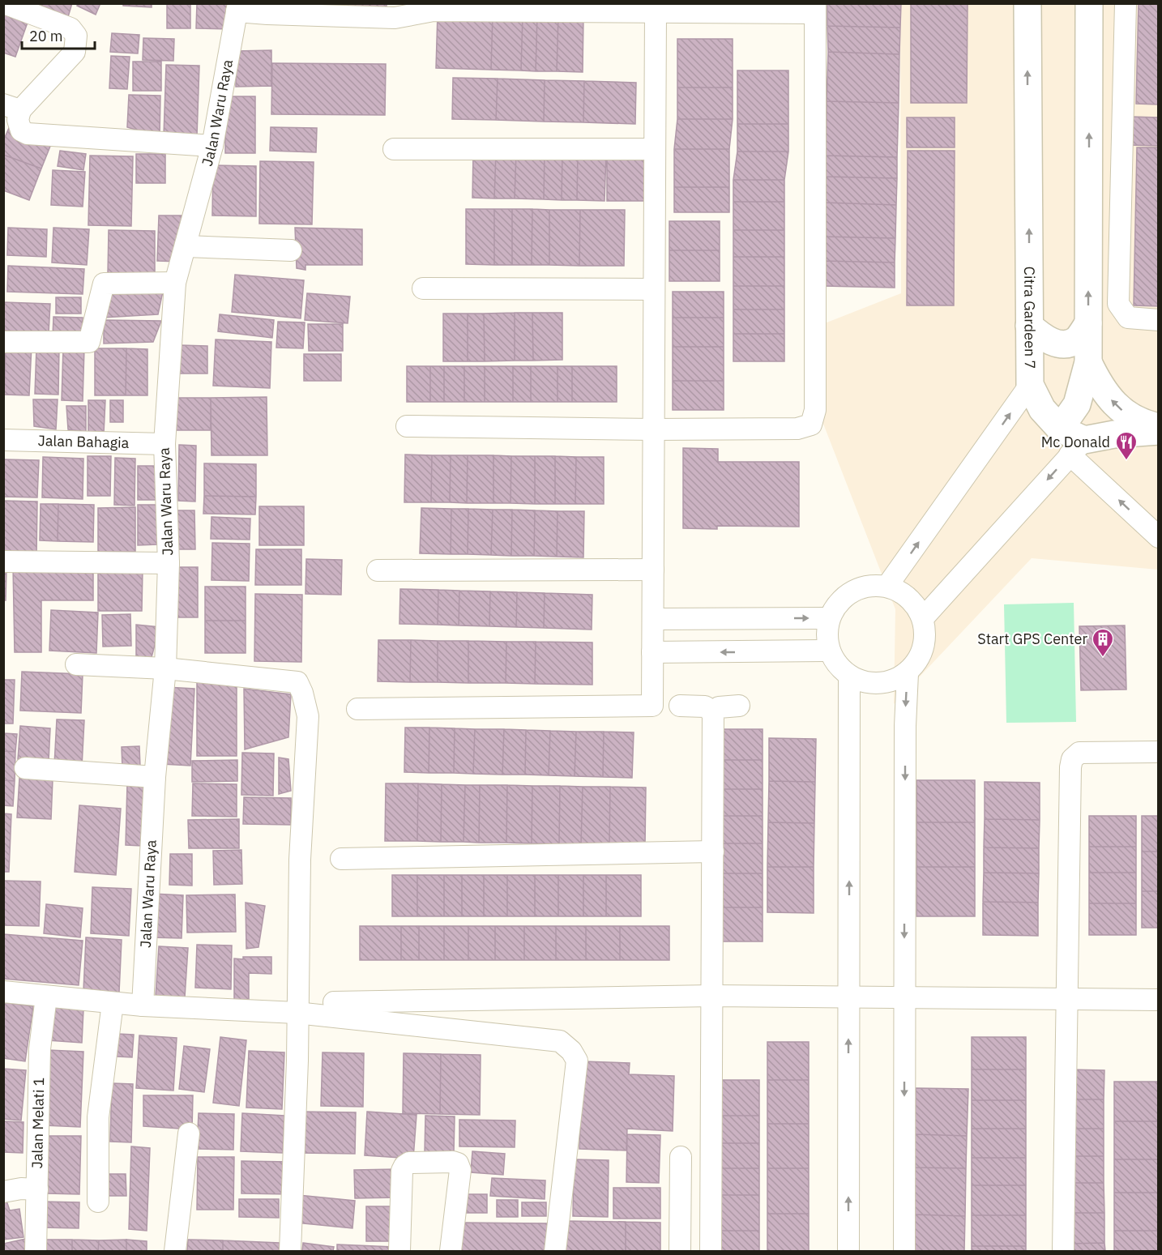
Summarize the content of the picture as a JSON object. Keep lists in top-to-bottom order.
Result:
{
  "streets": {
    "main road": ["Citra Gardeen 7"],
    "street": ["Jalan Waru Raya", "Jalan Bahagia", "Jalan Melati 1"]
  },
  "crossings": [
    ["Jalan Waru Raya", "Jalan Bahagia"]
  ],
  "places": {
    "restaurant": ["Mc Donald"],
    "building": ["Start GPS Center"]
  },
  "scale_bar": "20 m"
}
